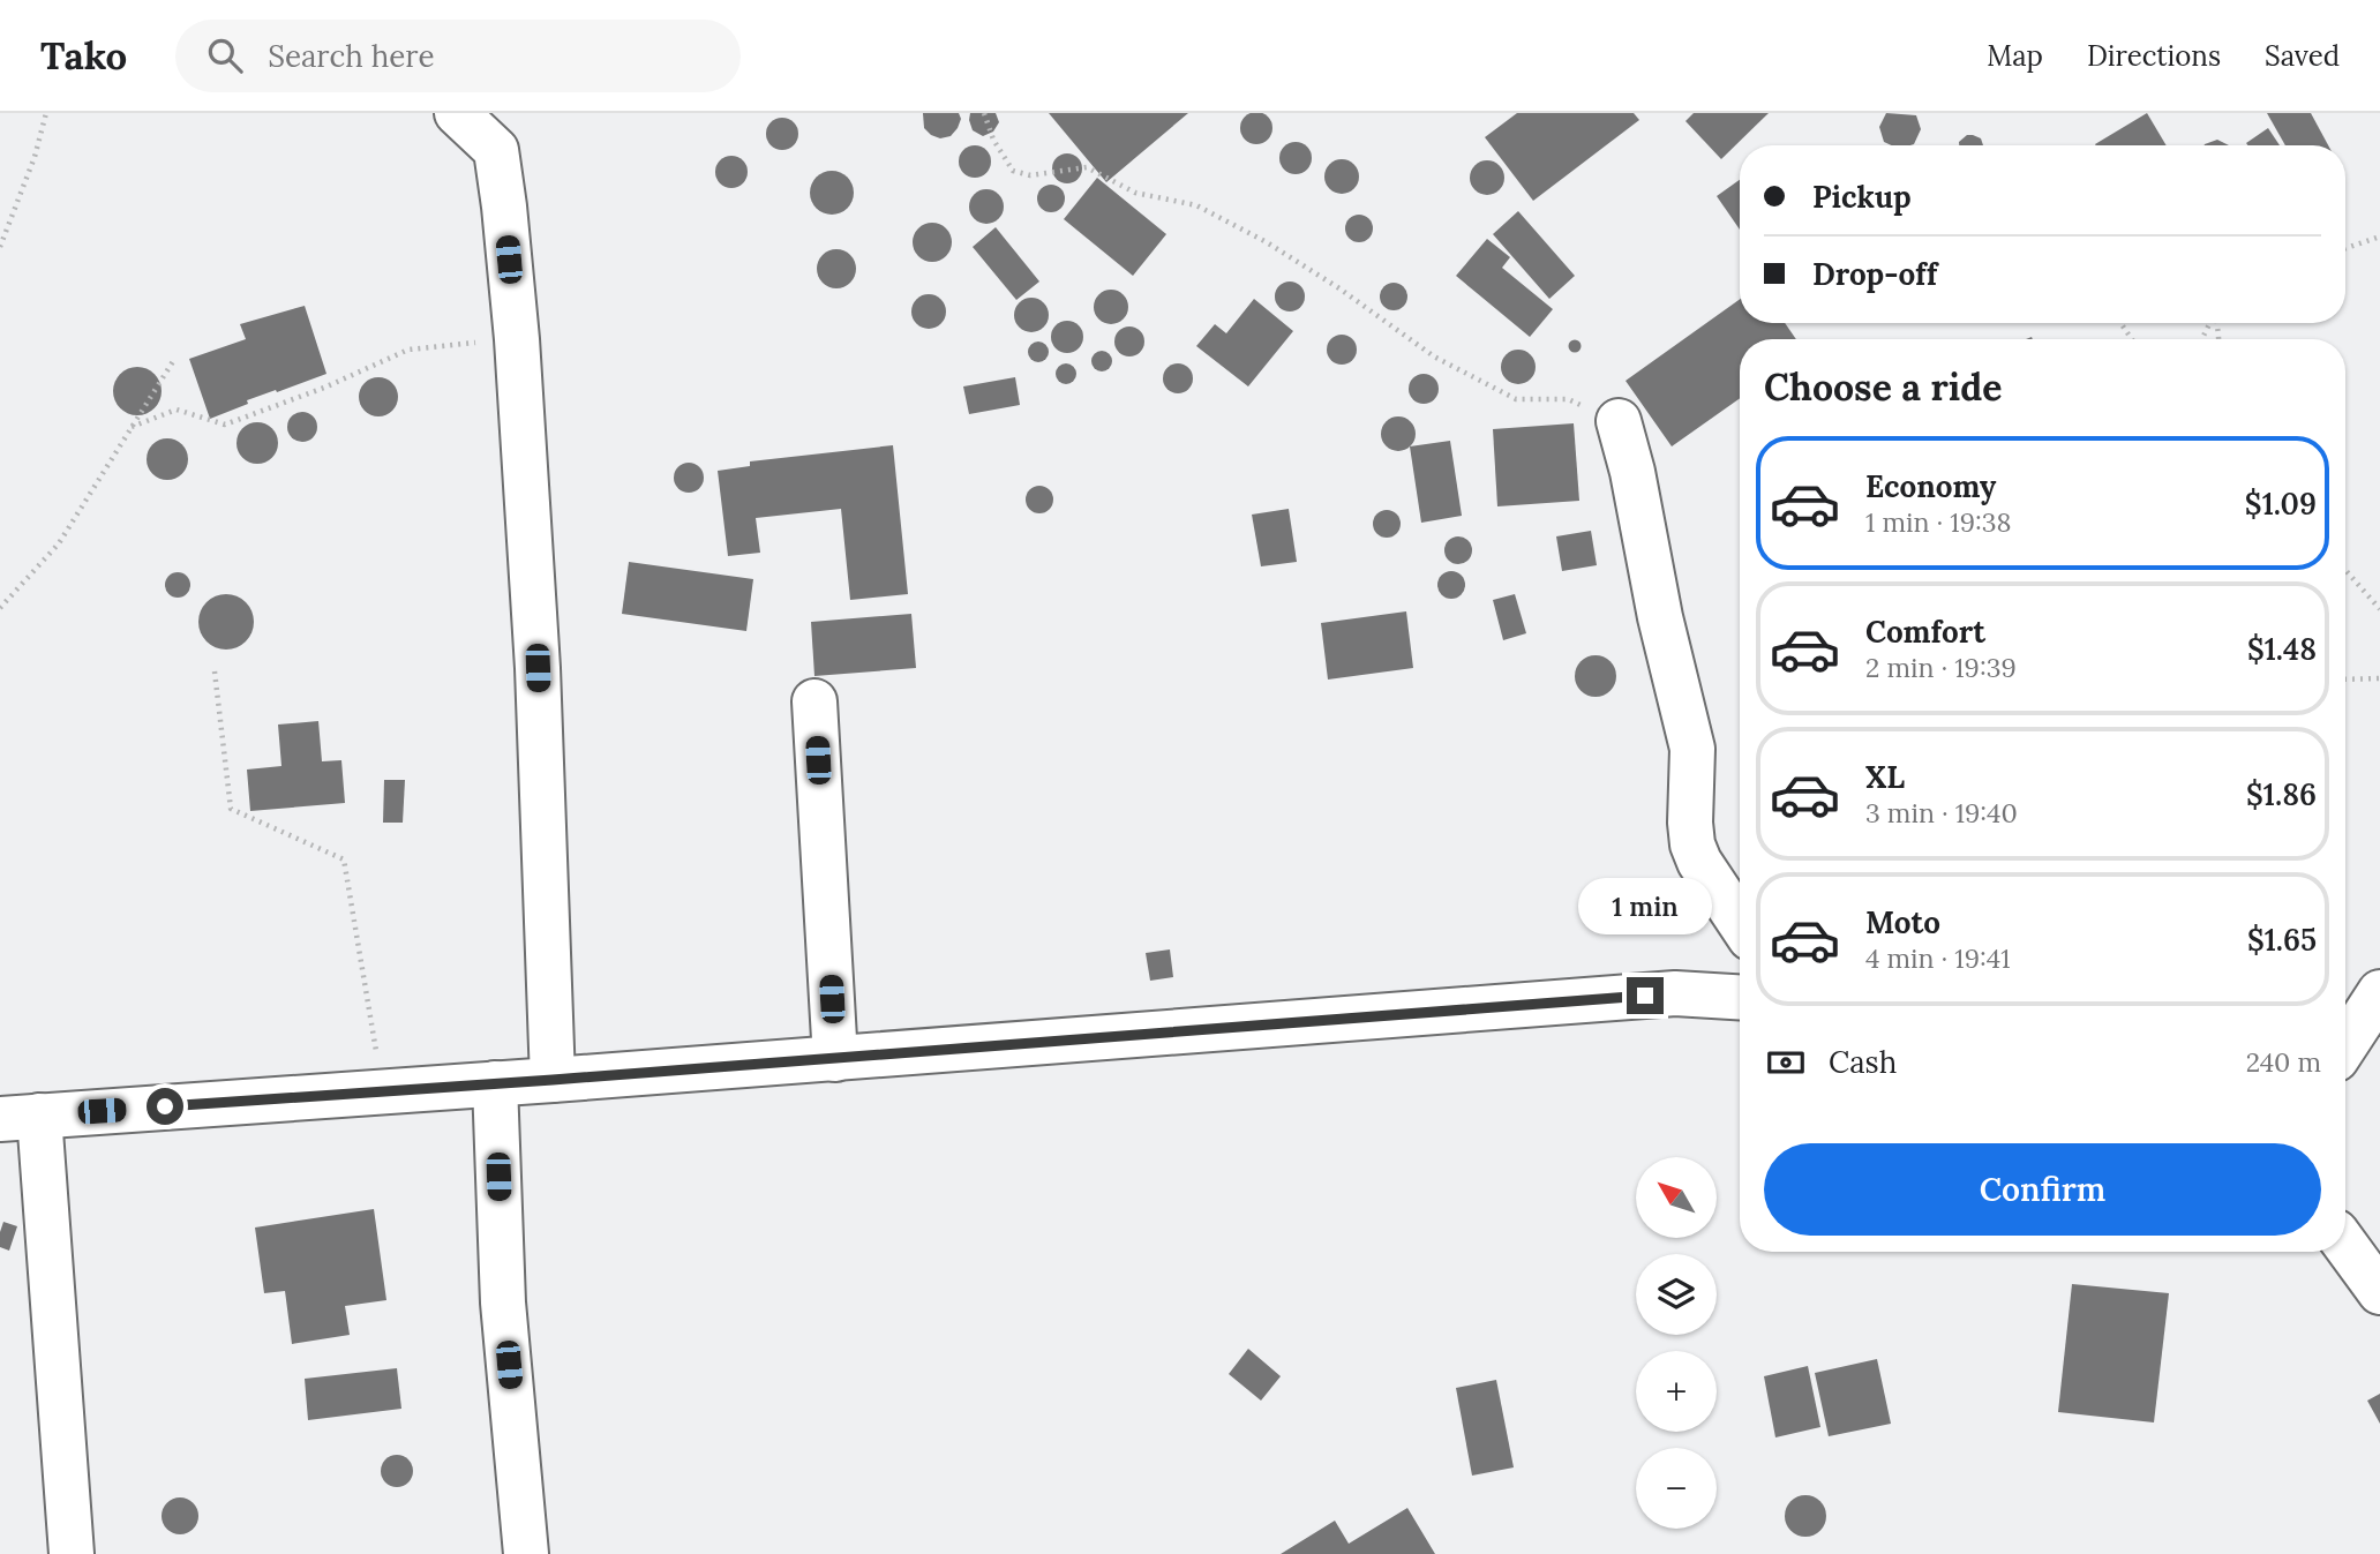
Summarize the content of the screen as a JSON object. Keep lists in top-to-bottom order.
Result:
{
  "north": "top left",
  "page": {
    "header": "Tako",
    "search": "Search here",
    "nav": ["Map", "Directions", "Saved"],
    "banner": ["Pickup", "Drop-off"],
    "heading": "Choose a ride",
    "list": [
      {
        "name": "Economy",
        "note": "1 min · 19:38",
        "value": "$1.09"
      },
      {
        "name": "Comfort",
        "note": "2 min · 19:39",
        "value": "$1.48"
      },
      {
        "name": "XL",
        "note": "3 min · 19:40",
        "value": "$1.86"
      },
      {
        "name": "Moto",
        "note": "4 min · 19:41",
        "value": "$1.65"
      }
    ],
    "bubble": "1 min",
    "pay": ["Cash", "240 m"],
    "buttons": "Confirm",
    "map_buttons": ["+", "−"]
  }
}
